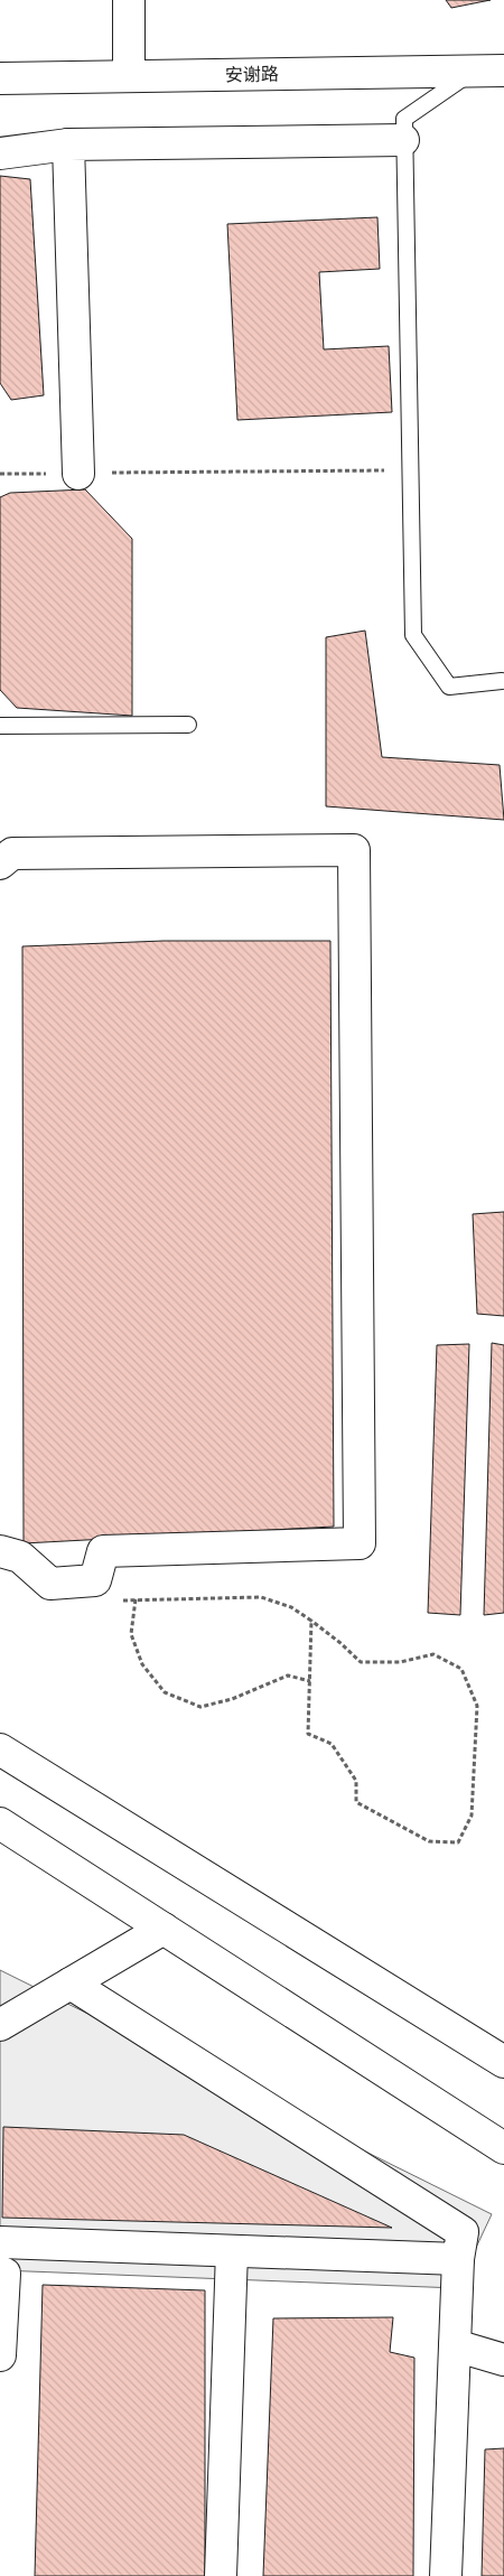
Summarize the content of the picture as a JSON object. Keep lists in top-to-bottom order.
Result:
{
  "streets": {
    "street": ["安谢路"]
  }
}
